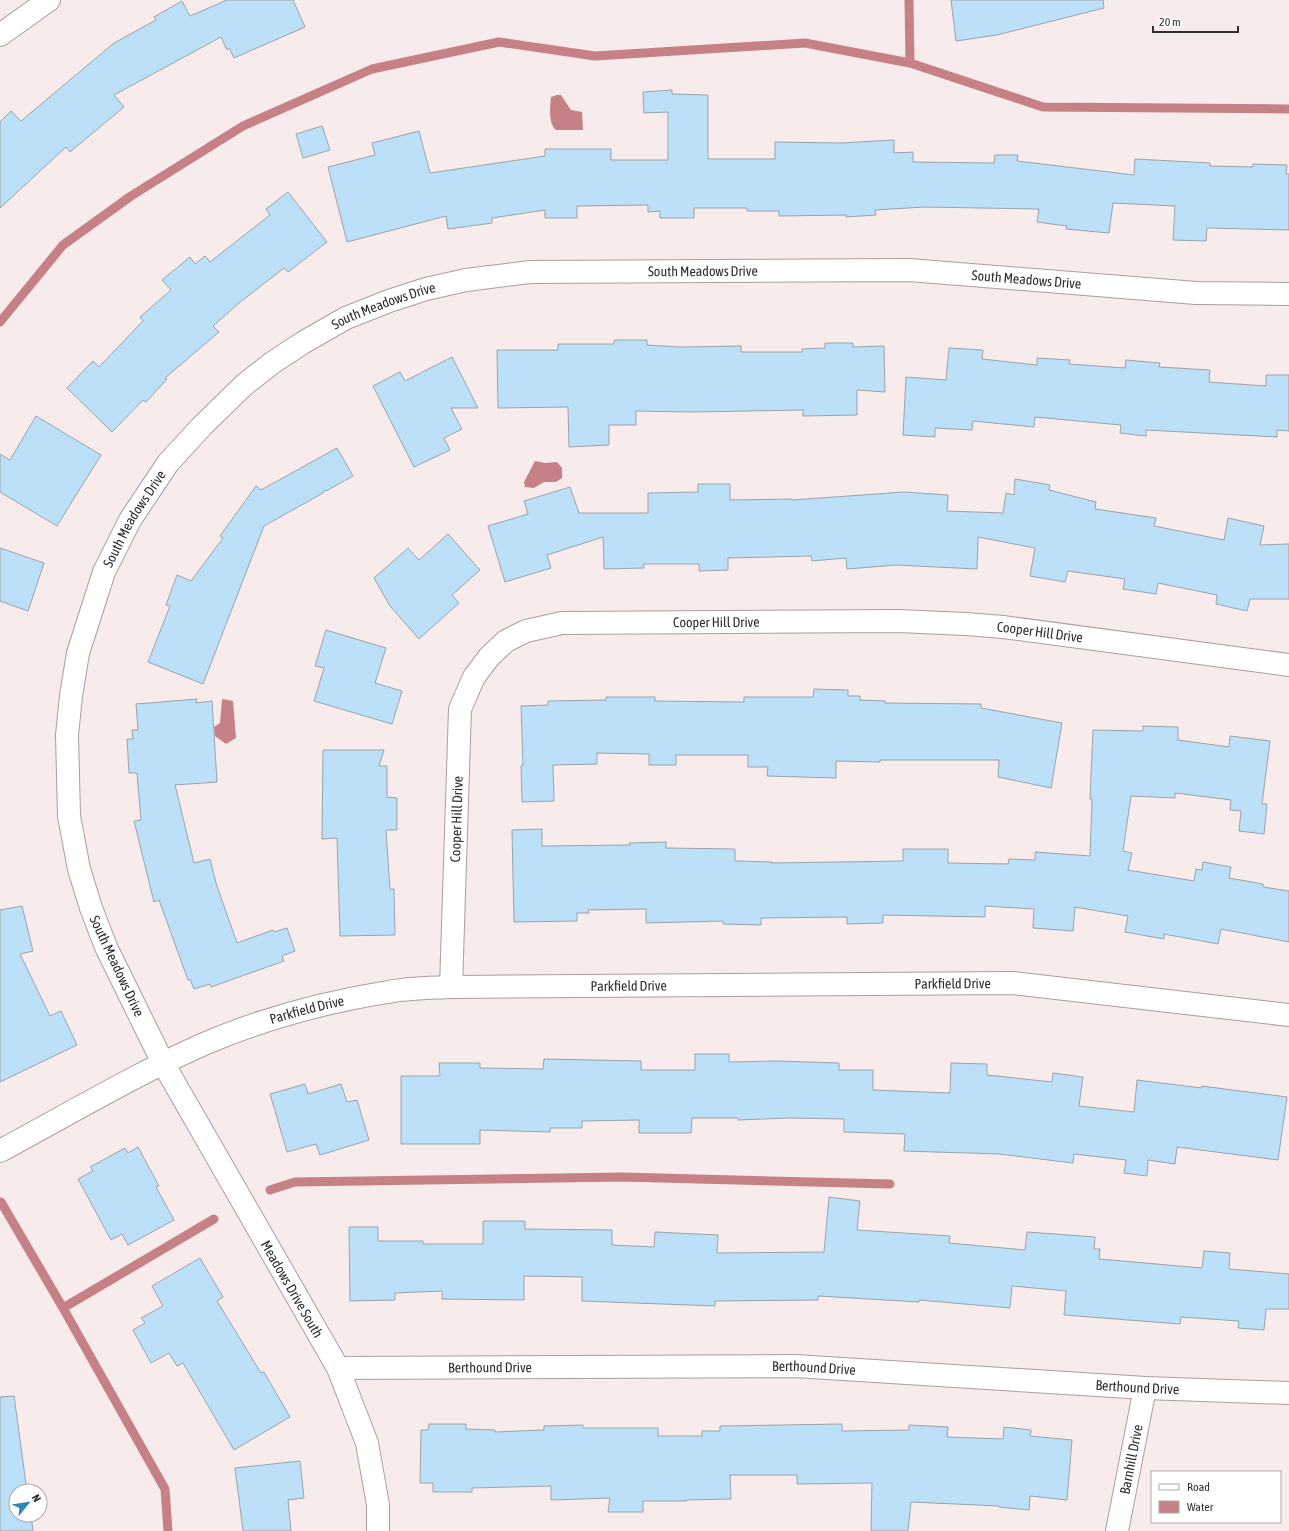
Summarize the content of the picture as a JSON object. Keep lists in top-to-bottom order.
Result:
{
  "streets": {
    "street": [
      "South Meadows Drive",
      "Cooper Hill Drive",
      "Parkfield Drive",
      "Meadows Drive South",
      "Berthound Drive",
      "Barnhill Drive"
    ]
  },
  "crossings": [
    ["South Meadows Drive", "Parkfield Drive"],
    ["South Meadows Drive", "Meadows Drive South"],
    ["Cooper Hill Drive", "Parkfield Drive"],
    ["Parkfield Drive", "Meadows Drive South"],
    ["Meadows Drive South", "Berthound Drive"],
    ["Berthound Drive", "Barnhill Drive"]
  ],
  "legend": ["Road", "Water"],
  "scale_bar": "20 m",
  "north": "top right"
}
